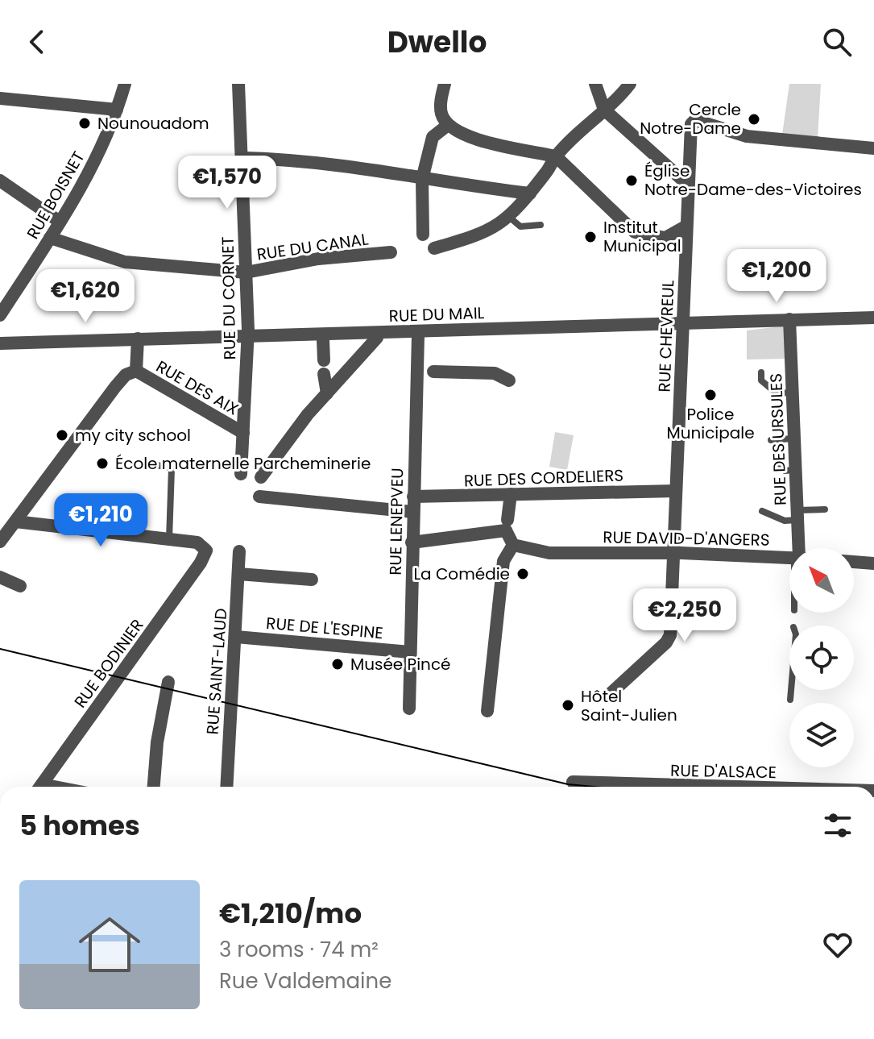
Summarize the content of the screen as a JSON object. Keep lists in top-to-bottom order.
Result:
{
  "streets": {
    "street": [
      "RUE BOISNET",
      "RUE DU CANAL",
      "RUE DU CORNET",
      "RUE DU MAIL",
      "RUE CHEVREUL",
      "RUE DES AIX",
      "RUE DES URSULES",
      "RUE DES CORDELIERS",
      "RUE LENEPVEU",
      "RUE DAVID-D'ANGERS",
      "RUE DE L'ESPINE",
      "RUE BODINIER",
      "RUE SAINT-LAUD",
      "RUE D'ALSACE"
    ]
  },
  "crossings": [
    ["RUE BOISNET", "RUE DU CANAL"],
    ["RUE DU CANAL", "RUE DU CORNET"],
    ["RUE DU CORNET", "RUE DU MAIL"],
    ["RUE DU CORNET", "RUE DES AIX"],
    ["RUE DU MAIL", "RUE CHEVREUL"],
    ["RUE DU MAIL", "RUE DES URSULES"],
    ["RUE CHEVREUL", "RUE DES CORDELIERS"],
    ["RUE CHEVREUL", "RUE DAVID-D'ANGERS"],
    ["RUE DES CORDELIERS", "RUE LENEPVEU"],
    ["RUE LENEPVEU", "RUE DE L'ESPINE"],
    ["RUE DE L'ESPINE", "RUE SAINT-LAUD"]
  ],
  "places": [
    "Cercle Notre-Dame",
    "Nounouadom",
    "Église Notre-Dame-des-Victoires",
    "Institut Municipal",
    "Police Municipale",
    "my city school",
    "École maternelle Parcheminerie",
    "La Comédie",
    "Musée Pincé",
    "Hôtel Saint-Julien"
  ],
  "north": "top left",
  "page": {
    "header": "Dwello",
    "price": [
      "€1,570",
      "€1,200",
      "€1,620",
      "€1,210",
      "€2,250"
    ],
    "heading": "5 homes",
    "list": [
      {
        "name": "€1,210/mo",
        "note": "3 rooms · 74 m² · Rue Valdemaine"
      }
    ]
  }
}
